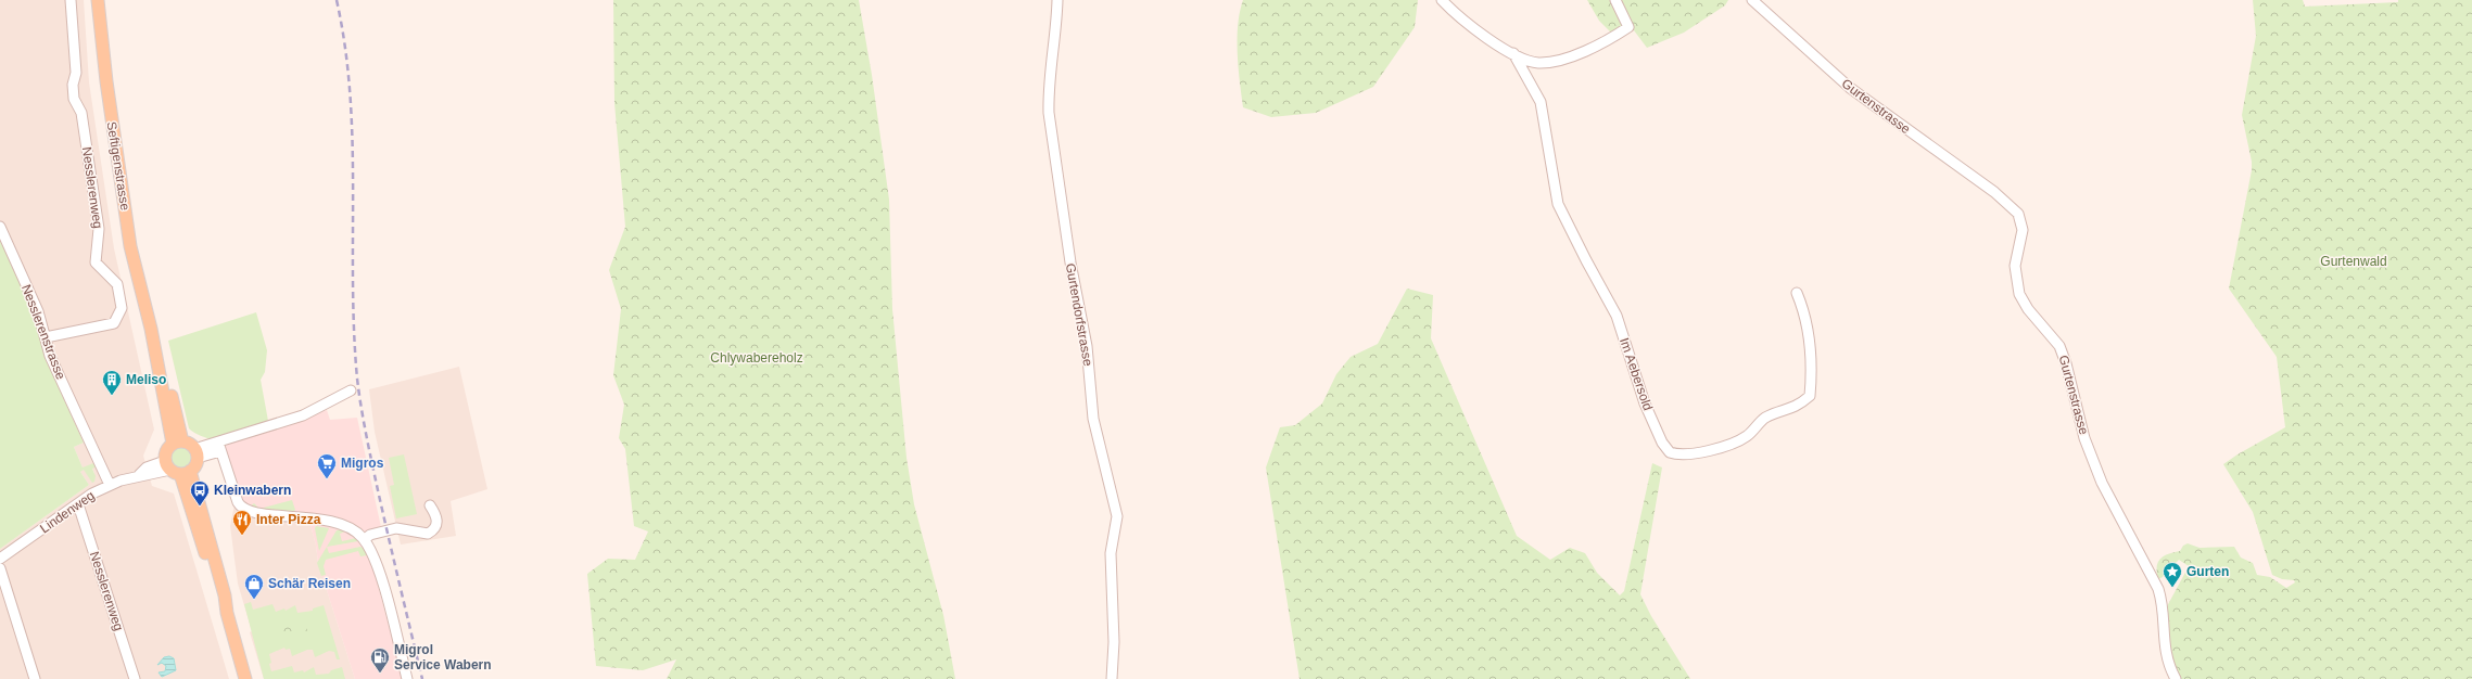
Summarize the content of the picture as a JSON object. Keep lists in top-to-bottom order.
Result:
{
  "streets": {
    "main road": ["Seftigenstrasse"],
    "street": [
      "Gurtenstrasse",
      "Nesslerenweg",
      "Gurtendorfstrasse",
      "Nesslerenstrasse",
      "Im Aebersold",
      "Lindenweg"
    ]
  },
  "crossings": [
    ["Nesslerenweg", "Nesslerenstrasse"],
    ["Nesslerenweg", "Lindenweg"],
    ["Nesslerenstrasse", "Lindenweg"]
  ],
  "parks": ["Gurtenwald", "Chlywabereholz"],
  "places": {
    "building": ["Meliso"],
    "supermarket": ["Migros"],
    "bus stop": ["Kleinwabern"],
    "restaurant": ["Inter Pizza"],
    "place": ["Gurten"],
    "shop": ["Schär Reisen"],
    "fuel station": ["Migrol Service Wabern"]
  }
}
